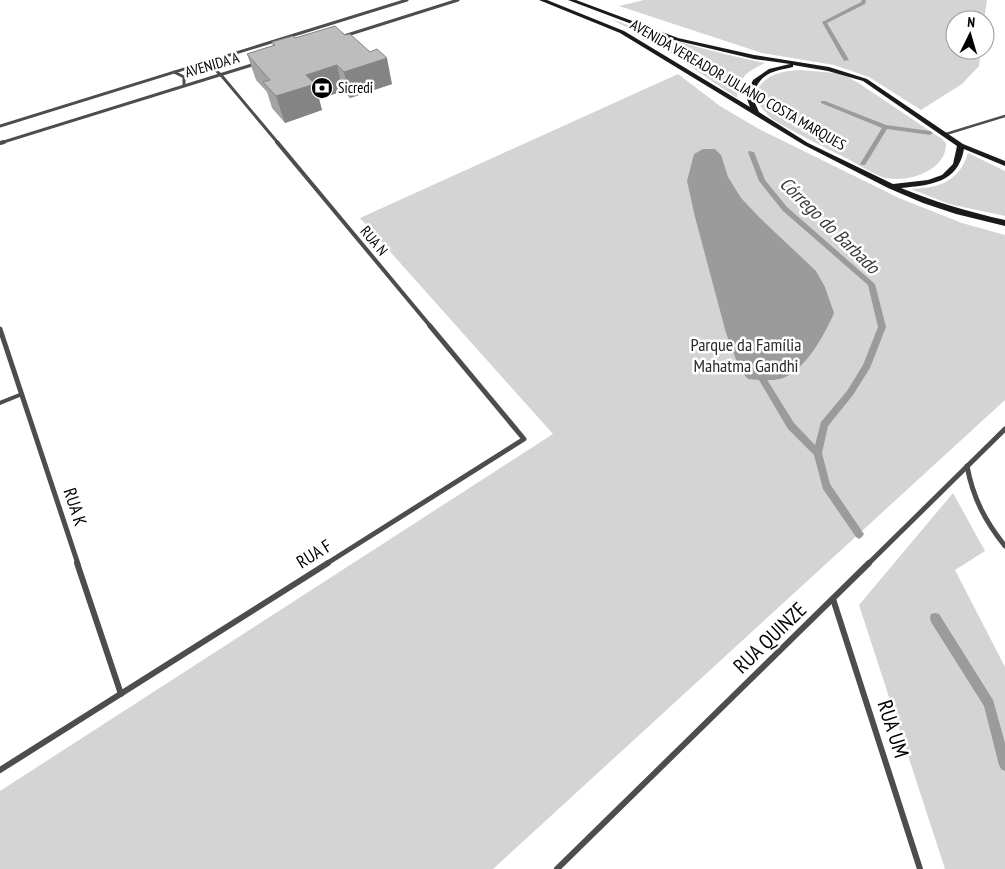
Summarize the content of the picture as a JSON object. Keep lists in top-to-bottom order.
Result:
{
  "streets": {
    "main road": ["AVENIDA VEREADOR JULIANO COSTA MARQUES"],
    "street": [
      "AVENIDA A",
      "RUA N",
      "RUA K",
      "RUA F",
      "RUA QUINZE",
      "RUA UM"
    ]
  },
  "crossings": [
    ["AVENIDA A", "RUA N"],
    ["RUA N", "RUA F"],
    ["RUA K", "RUA F"],
    ["RUA QUINZE", "RUA UM"]
  ],
  "water": ["Córrego do Barbado"],
  "parks": ["Parque da Família Mahatma Gandhi"],
  "places": {
    "bank": ["Sicredi"]
  },
  "north": "top"
}
